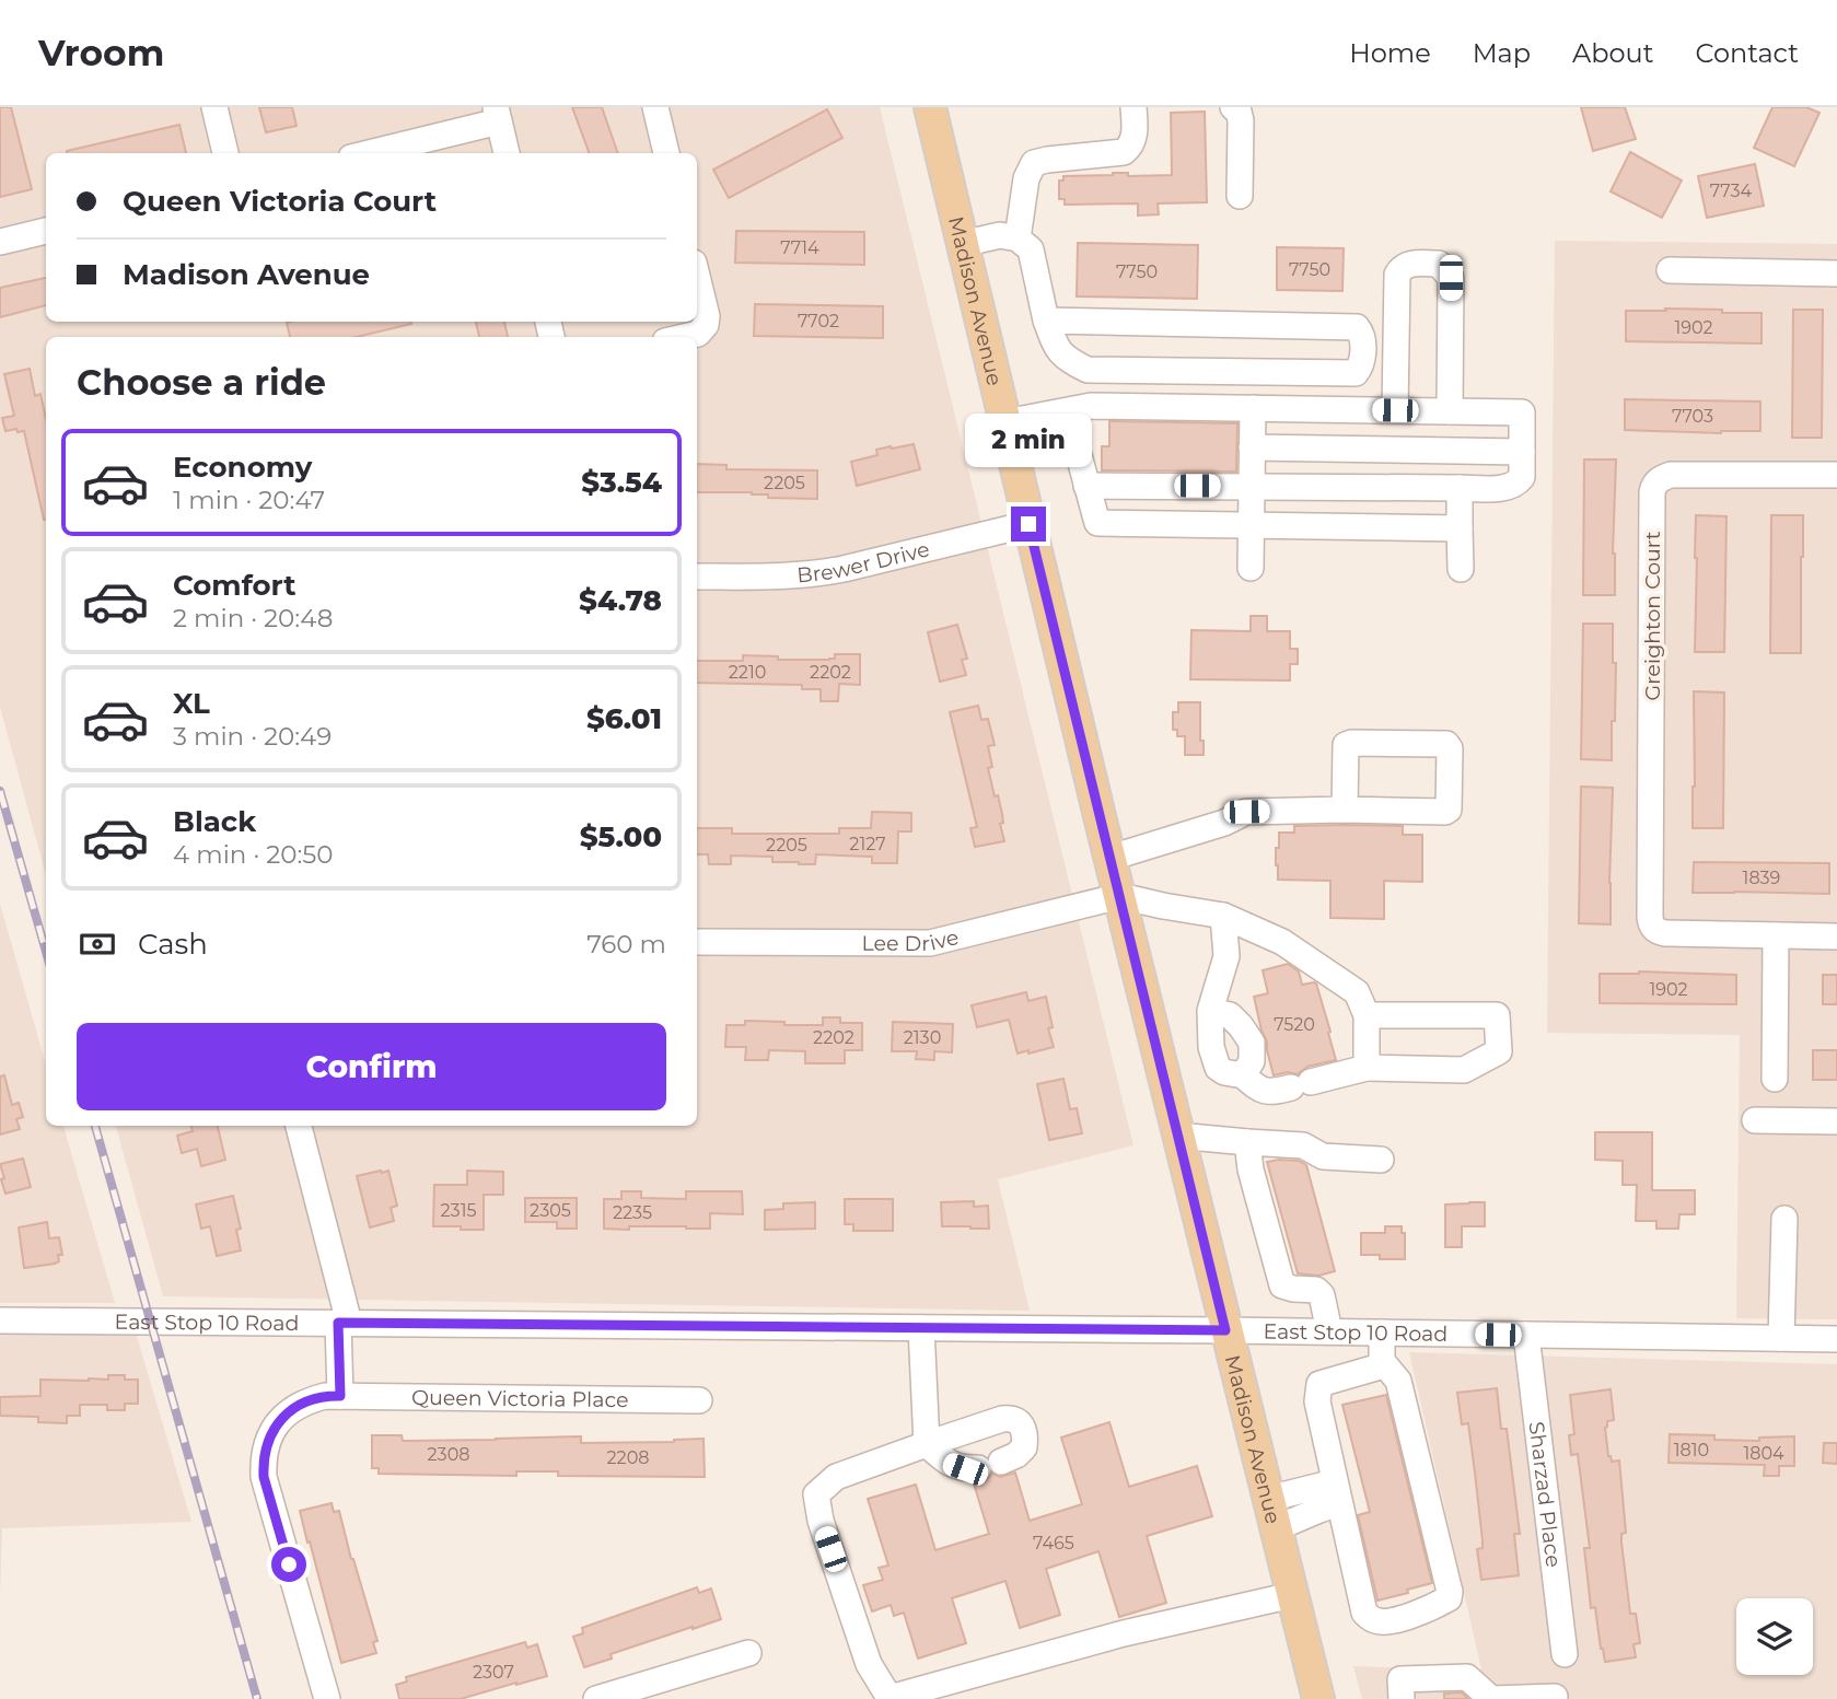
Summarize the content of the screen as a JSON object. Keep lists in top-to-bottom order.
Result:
{
  "streets": {
    "main road": ["Madison Avenue"],
    "street": [
      "Brewer Drive",
      "Greighton Court",
      "Lee Drive",
      "East Stop 10 Road",
      "Queen Victoria Place",
      "Sharzad Place"
    ]
  },
  "crossings": [
    ["Madison Avenue", "Brewer Drive"],
    ["Madison Avenue", "Lee Drive"],
    ["Madison Avenue", "East Stop 10 Road"],
    ["East Stop 10 Road", "Sharzad Place"]
  ],
  "house_numbers": [
    "7734",
    "7714",
    "7750",
    "7750",
    "7702",
    "1902",
    "7703",
    "2205",
    "2210",
    "2202",
    "2127",
    "2205",
    "1839",
    "1902",
    "7520",
    "2202",
    "2130",
    "2315",
    "2305",
    "2235",
    "1810",
    "1804",
    "2308",
    "2208",
    "7465",
    "2307"
  ],
  "page": {
    "header": "Vroom",
    "nav": [
      "Home",
      "Map",
      "About",
      "Contact"
    ],
    "banner": ["Queen Victoria Court", "Madison Avenue"],
    "heading": "Choose a ride",
    "bubble": "2 min",
    "list": [
      {
        "name": "Economy",
        "note": "1 min · 20:47",
        "value": "$3.54"
      },
      {
        "name": "Comfort",
        "note": "2 min · 20:48",
        "value": "$4.78"
      },
      {
        "name": "XL",
        "note": "3 min · 20:49",
        "value": "$6.01"
      },
      {
        "name": "Black",
        "note": "4 min · 20:50",
        "value": "$5.00"
      }
    ],
    "pay": ["Cash", "760 m"],
    "buttons": "Confirm"
  }
}
